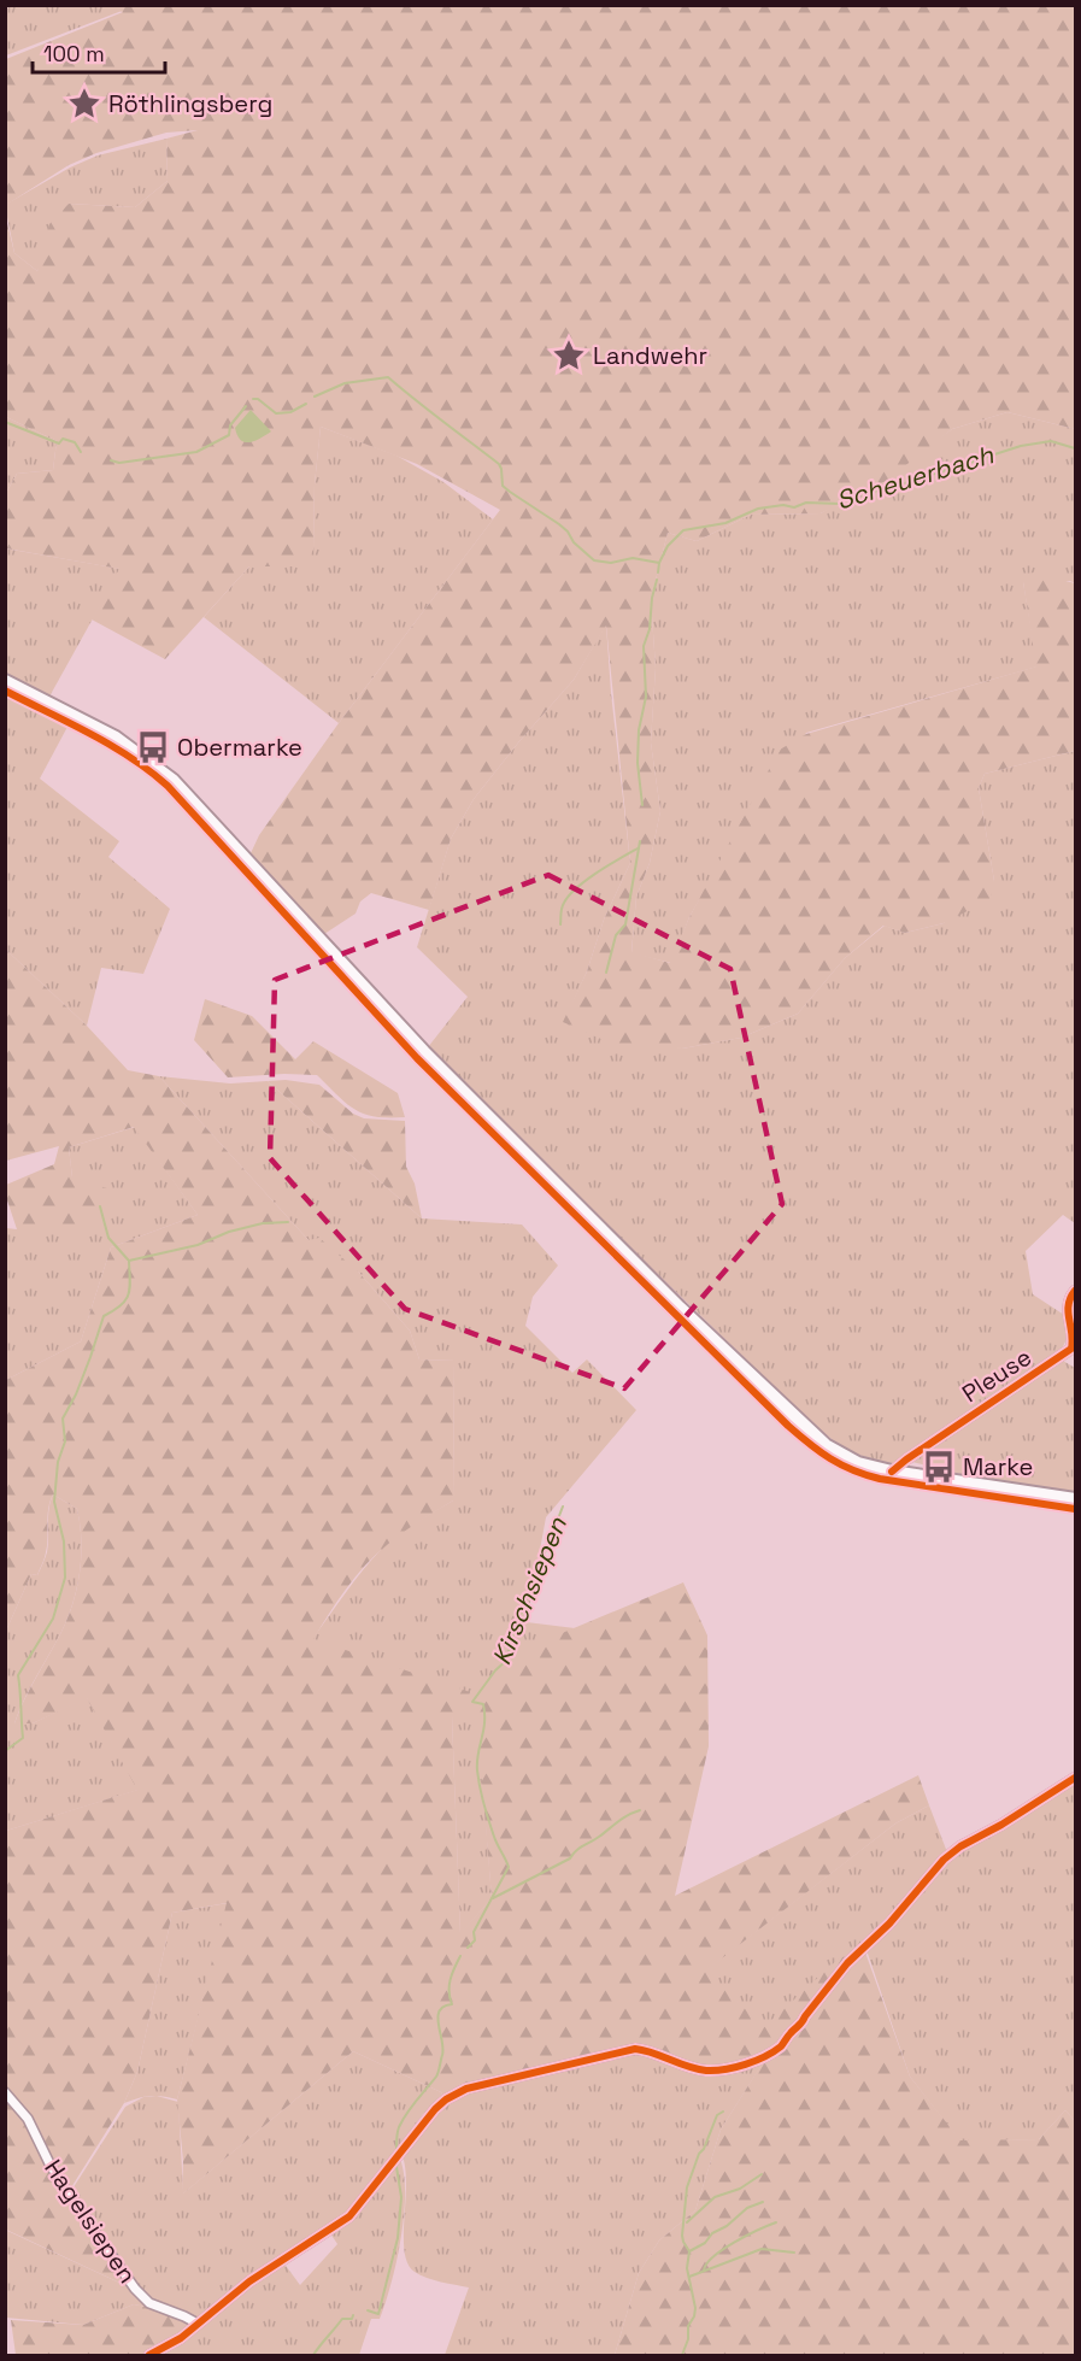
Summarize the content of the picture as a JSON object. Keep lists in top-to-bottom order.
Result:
{
  "streets": {
    "street": ["Pleuse", "Hagelsiepen"]
  },
  "water": ["Scheuerbach", "Kirschsiepen"],
  "places": {
    "place": ["Röthlingsberg", "Landwehr"],
    "bus stop": ["Obermarke", "Marke"]
  },
  "scale_bar": "100 m"
}
